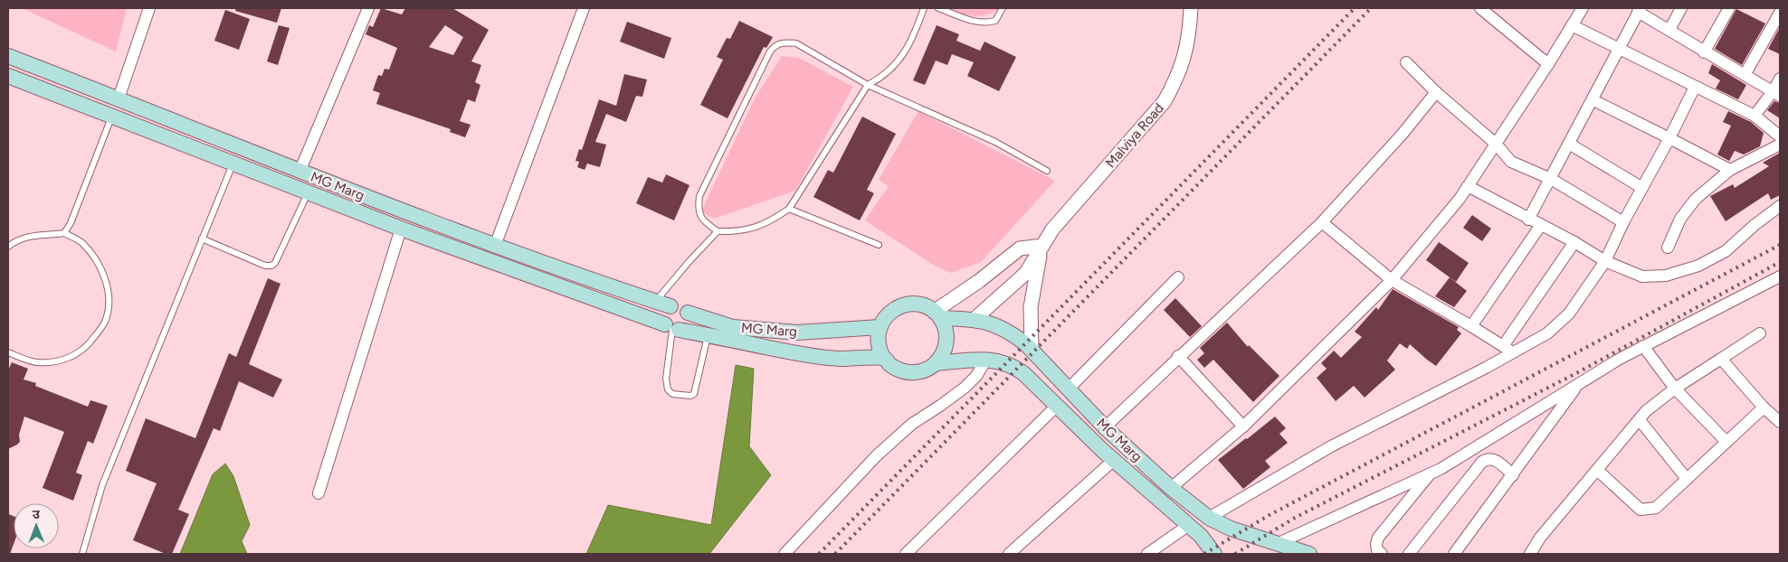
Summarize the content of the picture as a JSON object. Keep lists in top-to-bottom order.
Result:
{
  "streets": {
    "main road": ["MG Marg"],
    "street": ["Malviya Road"]
  },
  "crossings": [
    ["Malviya Road", "MG Marg"]
  ],
  "north": "top"
}
